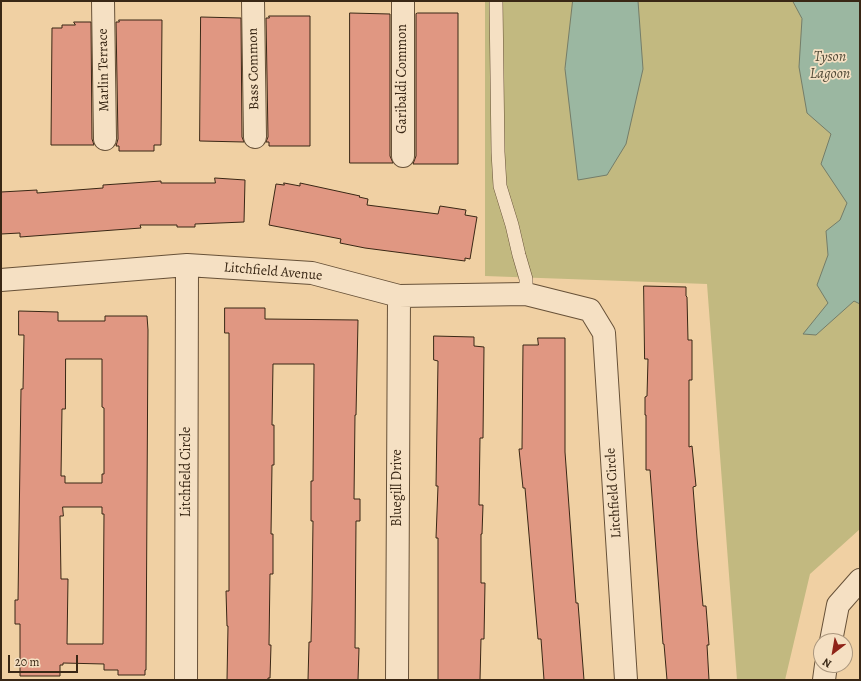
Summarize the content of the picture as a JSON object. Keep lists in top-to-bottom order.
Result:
{
  "streets": {
    "street": [
      "Bass Common",
      "Marlin Terrace",
      "Garibaldi Common",
      "Litchfield Avenue",
      "Litchfield Circle",
      "Bluegill Drive"
    ]
  },
  "crossings": [
    ["Litchfield Avenue", "Litchfield Circle"],
    ["Litchfield Avenue", "Bluegill Drive"]
  ],
  "water": ["Tyson Lagoon"],
  "scale_bar": "20 m",
  "north": "bottom left"
}
